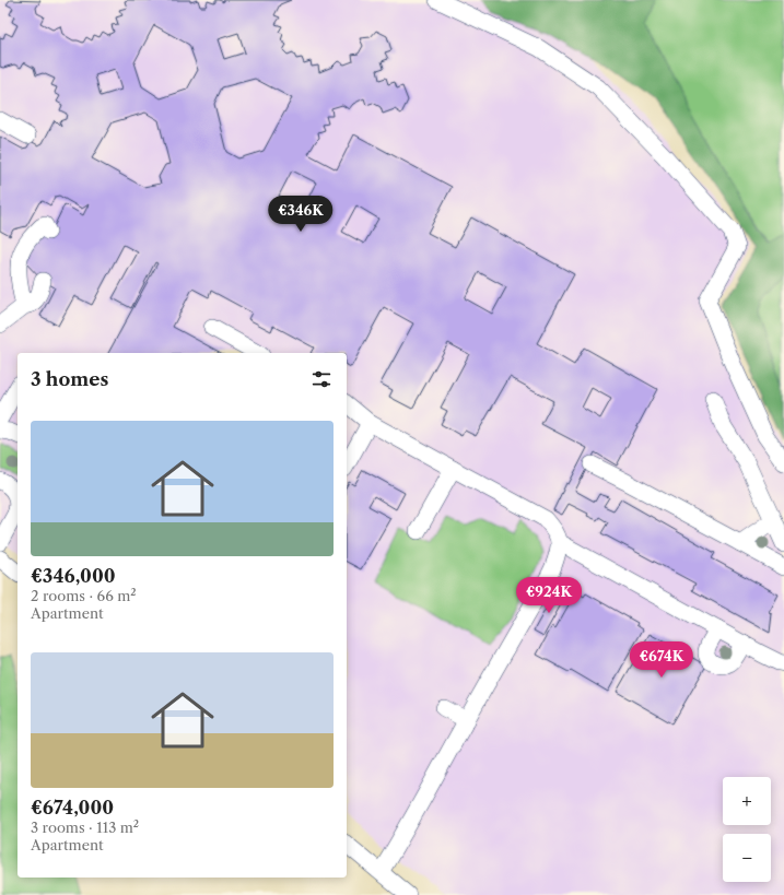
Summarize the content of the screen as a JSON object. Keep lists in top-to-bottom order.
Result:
{
  "page": {
    "price": ["€346K", "€924K", "€674K"],
    "heading": "3 homes",
    "list": [
      {
        "name": "€346,000",
        "note": "2 rooms · 66 m² · Apartment"
      },
      {
        "name": "€674,000",
        "note": "3 rooms · 113 m² · Apartment"
      }
    ],
    "map_buttons": ["+", "−"]
  }
}
